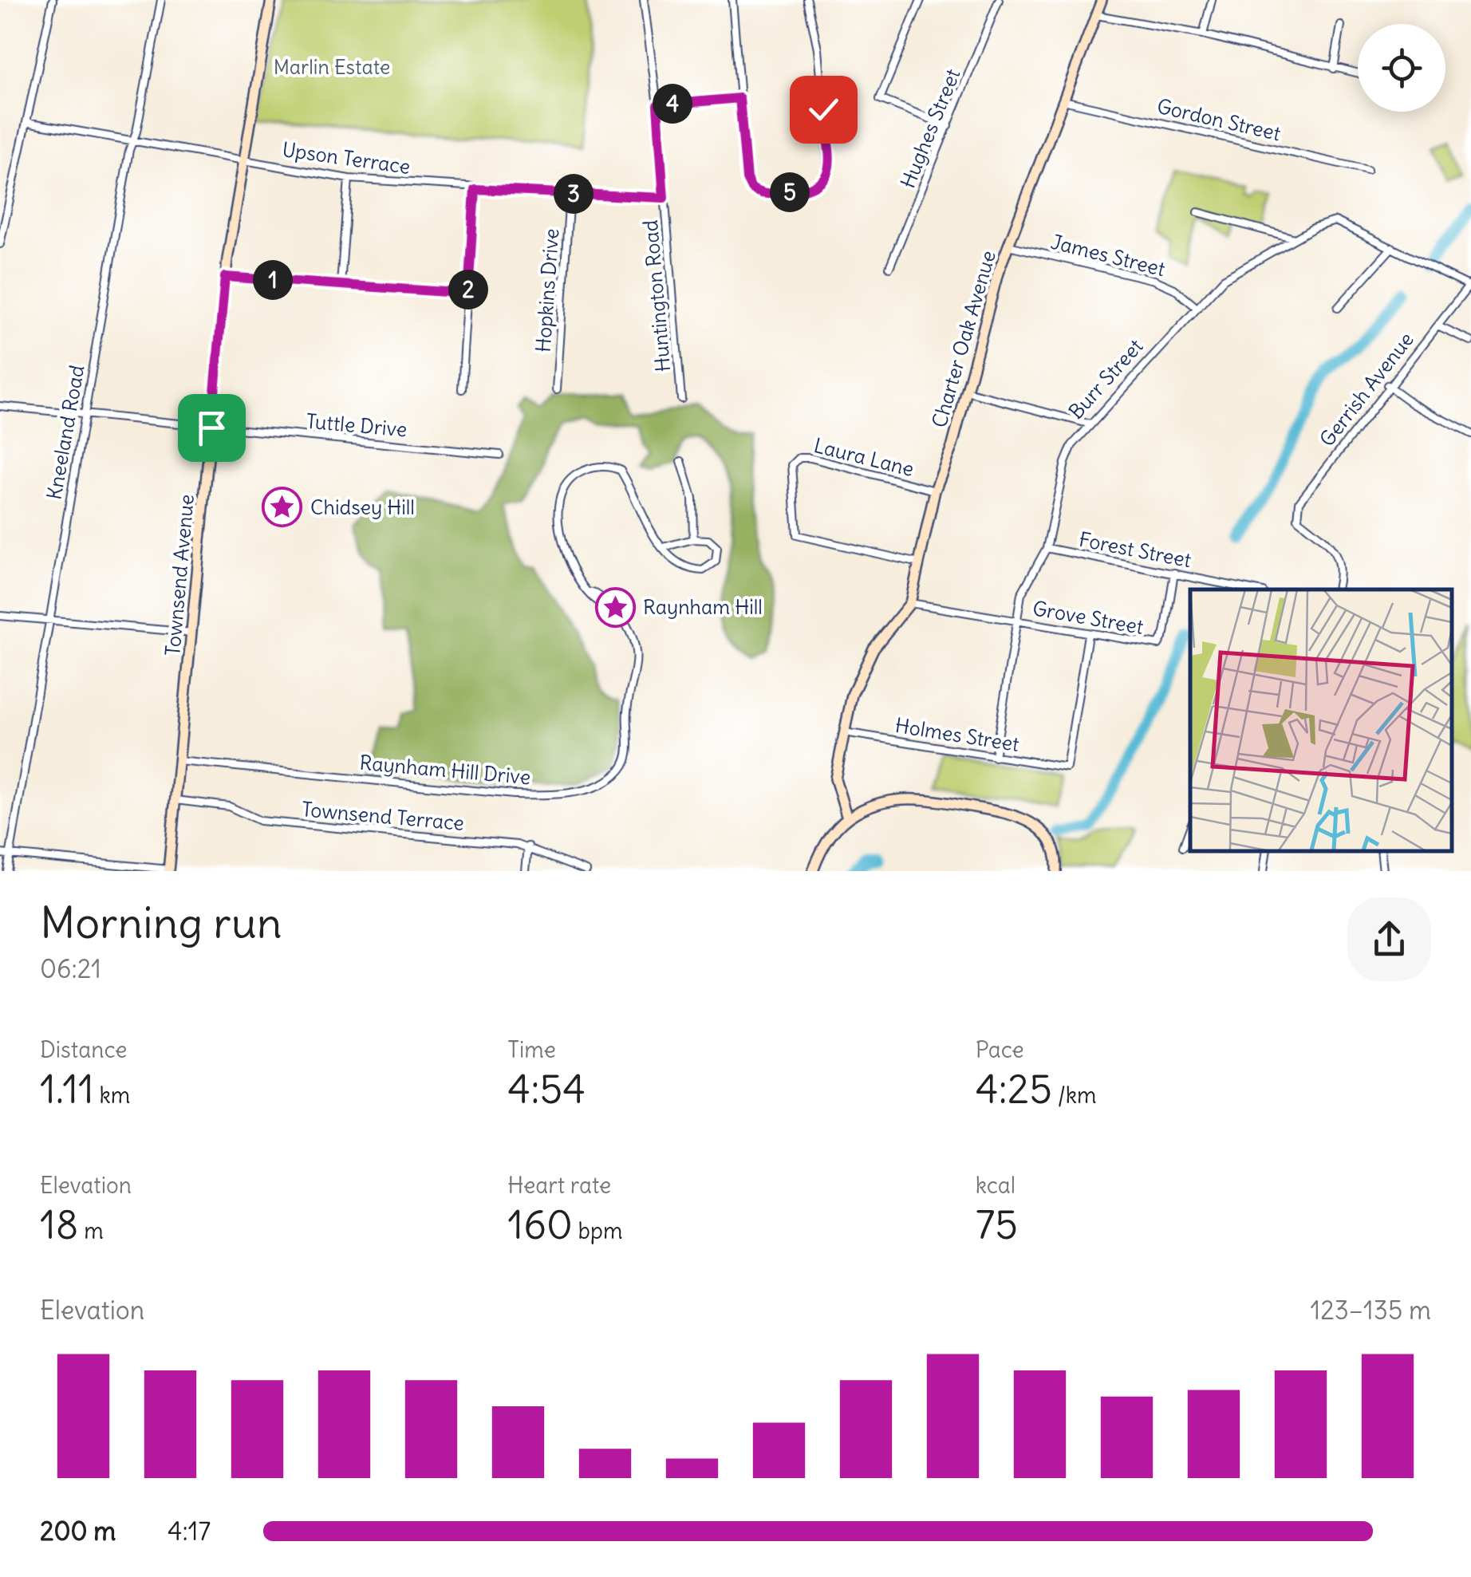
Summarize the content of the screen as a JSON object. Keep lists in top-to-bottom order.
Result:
{
  "streets": {
    "main road": ["Charter Oak Avenue", "Townsend Avenue"],
    "street": [
      "Gordon Street",
      "Hughes Street",
      "Upson Terrace",
      "James Street",
      "Hopkins Drive",
      "Huntington Road",
      "Burr Street",
      "Gerrish Avenue",
      "Tuttle Drive",
      "Kneeland Road",
      "Laura Lane",
      "Forest Street",
      "Grove Street",
      "Holmes Street",
      "Raynham Hill Drive",
      "Townsend Terrace"
    ]
  },
  "crossings": [
    ["Gordon Street", "Charter Oak Avenue"],
    ["Upson Terrace", "Hopkins Drive"],
    ["Upson Terrace", "Huntington Road"],
    ["Upson Terrace", "Kneeland Road"],
    ["Upson Terrace", "Townsend Avenue"],
    ["James Street", "Charter Oak Avenue"],
    ["James Street", "Burr Street"],
    ["Charter Oak Avenue", "Laura Lane"],
    ["Burr Street", "Gerrish Avenue"],
    ["Burr Street", "Forest Street"],
    ["Burr Street", "Grove Street"],
    ["Burr Street", "Holmes Street"],
    ["Tuttle Drive", "Kneeland Road"],
    ["Tuttle Drive", "Townsend Avenue"],
    ["Forest Street", "Grove Street"],
    ["Townsend Avenue", "Raynham Hill Drive"],
    ["Townsend Avenue", "Townsend Terrace"],
    ["Grove Street", "Holmes Street"]
  ],
  "parks": ["Marlin Estate"],
  "places": {
    "place": ["Chidsey Hill", "Raynham Hill"]
  },
  "page": {
    "pins": [
      "4",
      "5",
      "3",
      "1",
      "2"
    ],
    "heading": ["Morning run", "06:21"],
    "stats": [
      ["Distance", "1.11 km"],
      ["Time", "4:54"],
      ["Pace", "4:25 /km"],
      ["Elevation", "18 m"],
      ["Heart rate", "160 bpm"],
      ["kcal", "75"]
    ],
    "chart": ["Elevation", "123–135 m"],
    "list": [
      {
        "name": "200 m",
        "note": "4:17"
      }
    ]
  }
}
